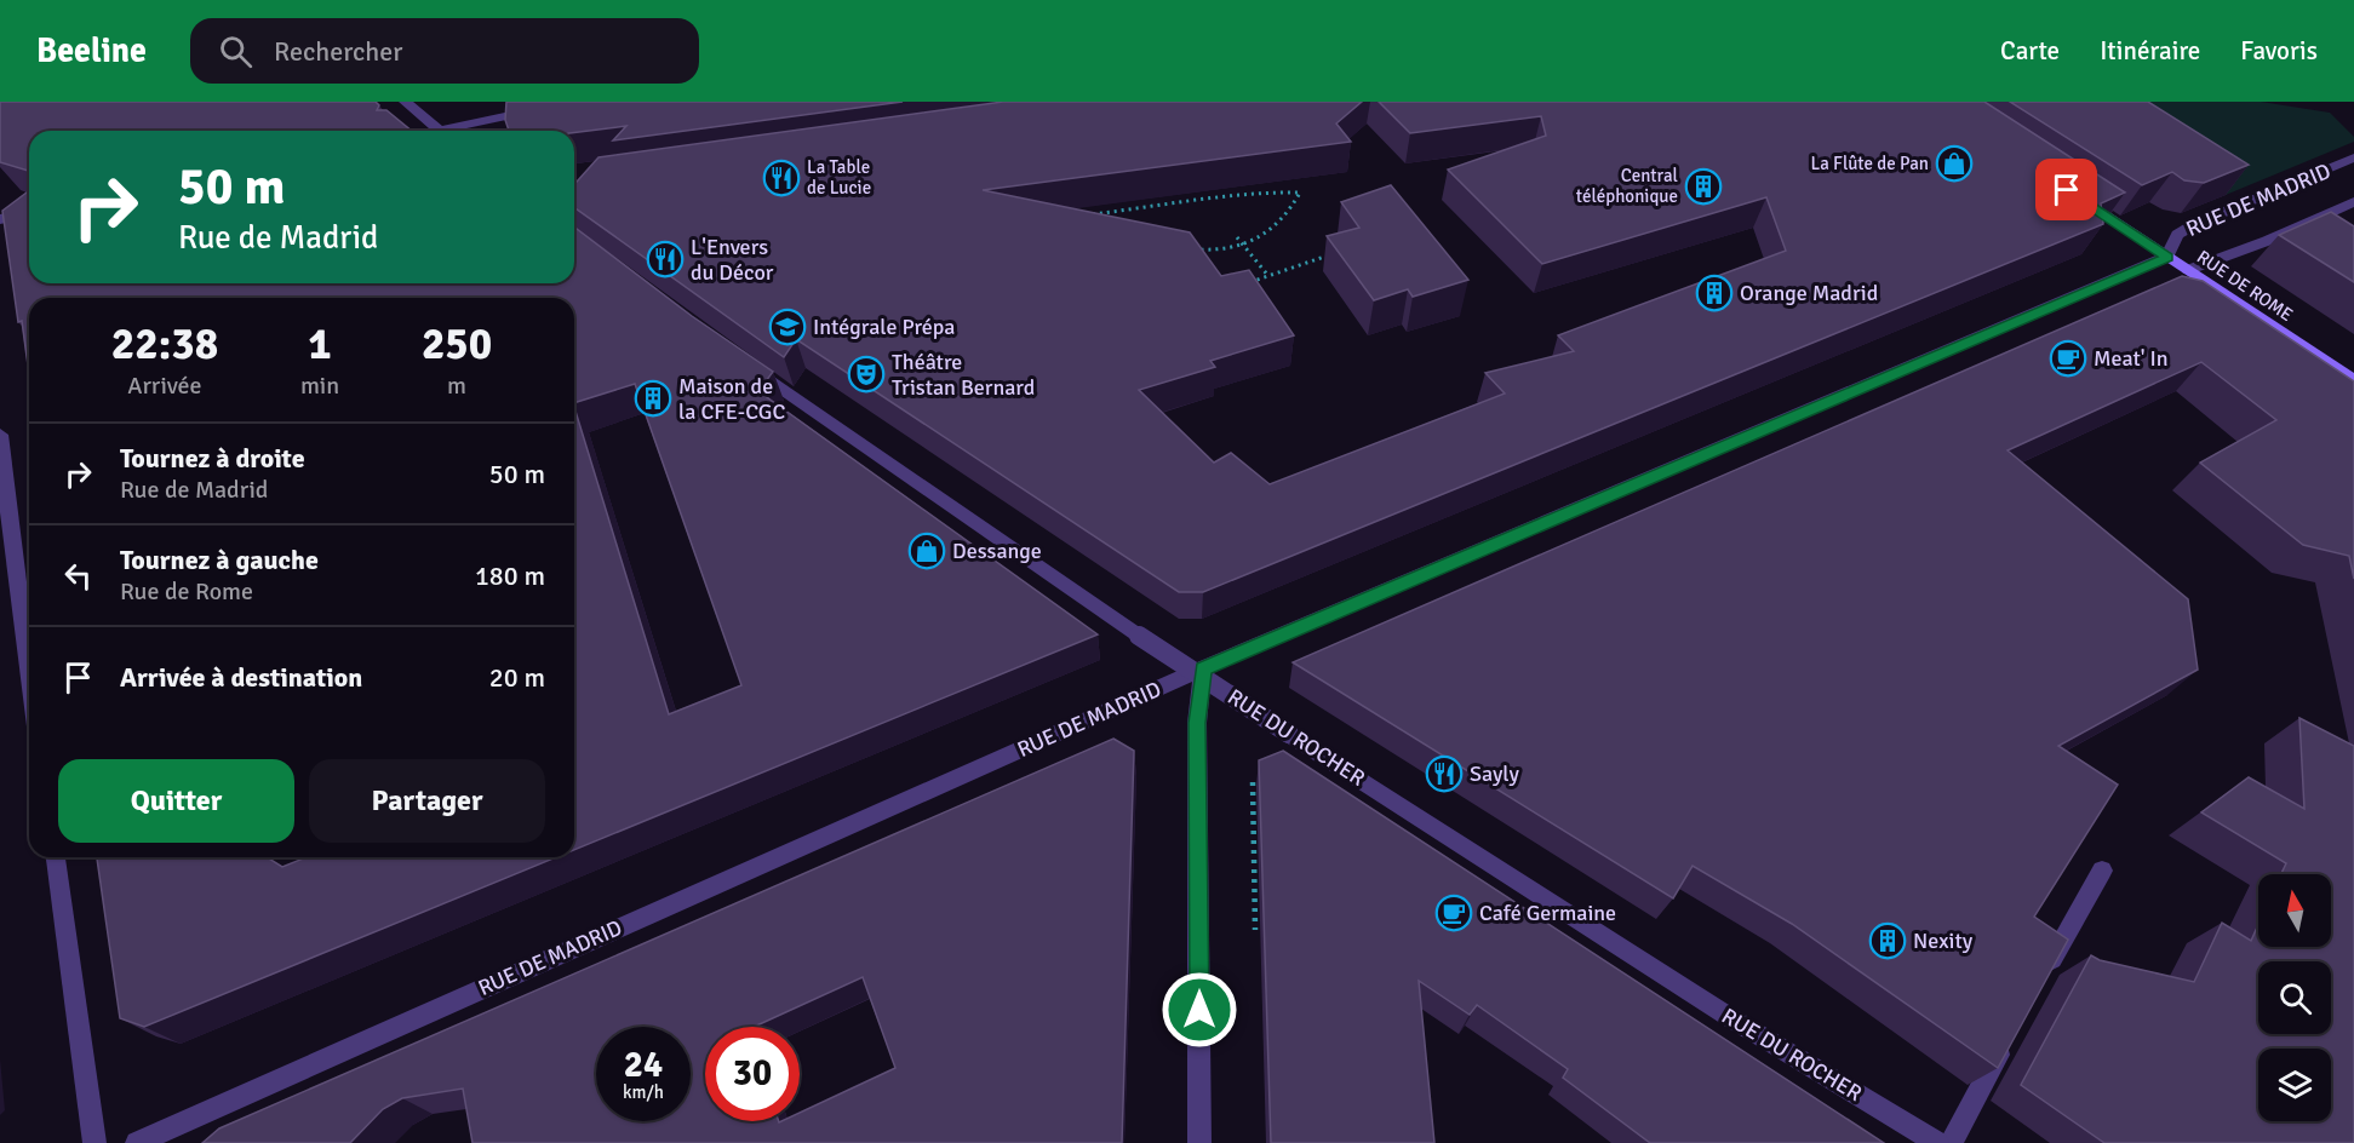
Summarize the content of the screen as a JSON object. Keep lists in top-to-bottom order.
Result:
{
  "streets": {
    "main road": ["RUE DE ROME"],
    "street": ["RUE DE MADRID", "RUE DU ROCHER"]
  },
  "crossings": [
    ["RUE DE MADRID", "RUE DE ROME"]
  ],
  "places": {
    "shop": ["La Flûte de Pan", "Dessange"],
    "restaurant": ["La Table de Lucie", "L'Envers du Décor", "Sayly"],
    "building": [
      "Central téléphonique",
      "Orange Madrid",
      "Maison de la CFE-CGC",
      "Nexity"
    ],
    "school or university": ["Intégrale Prépa"],
    "cafe": ["Meat' In", "Café Germaine"],
    "theatre": ["Théâtre Tristan Bernard"]
  },
  "north": "top",
  "page": {
    "header": "Beeline",
    "search": "Rechercher",
    "nav": ["Carte", "Itinéraire", "Favoris"],
    "turn": ["50 m", "Rue de Madrid"],
    "eta": [
      "22:38",
      "Arrivée",
      "1",
      "min",
      "250",
      "m"
    ],
    "list": [
      {
        "name": "Tournez à droite",
        "note": "Rue de Madrid",
        "value": "50 m"
      },
      {
        "name": "Tournez à gauche",
        "note": "Rue de Rome",
        "value": "180 m"
      },
      {
        "name": "Arrivée à destination",
        "value": "20 m"
      }
    ],
    "buttons": ["Quitter", "Partager"],
    "speed": "24 km/h",
    "limit": "30"
  }
}
